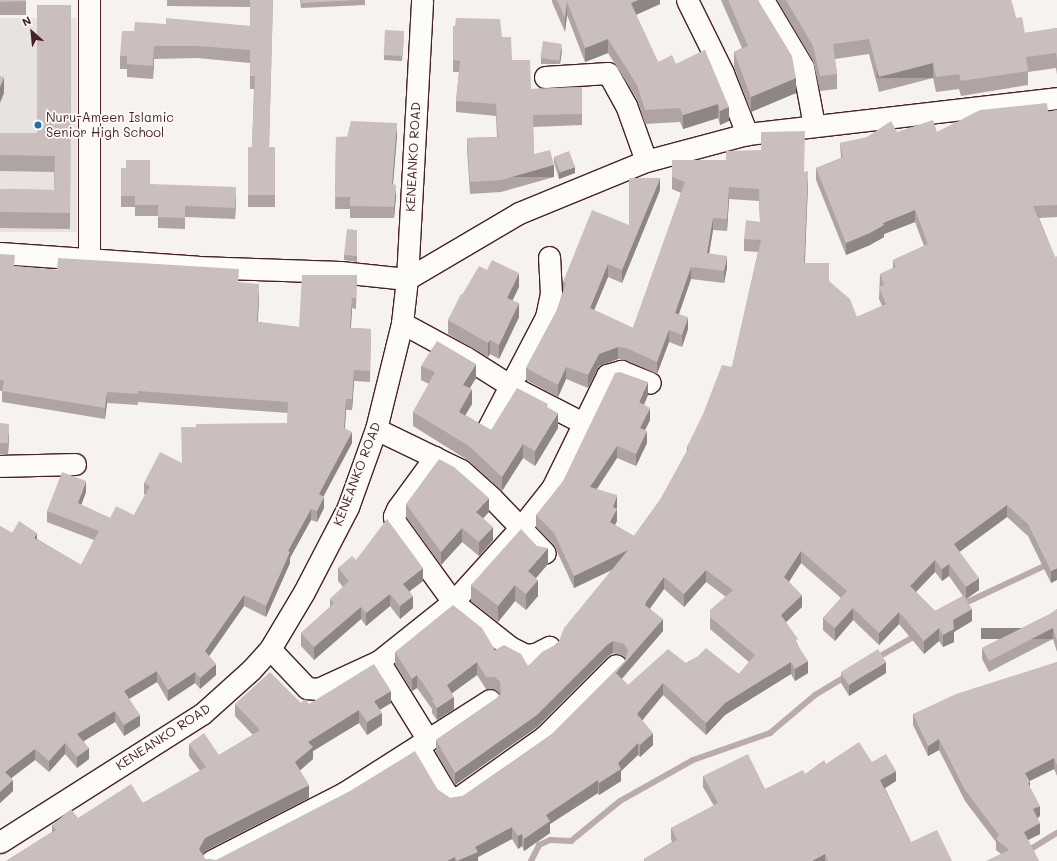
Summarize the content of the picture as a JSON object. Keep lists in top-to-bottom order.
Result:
{
  "streets": {
    "street": ["KENEANKO ROAD"]
  },
  "places": ["Nuru-Ameen Islamic Senior High School"],
  "north": "top left"
}
